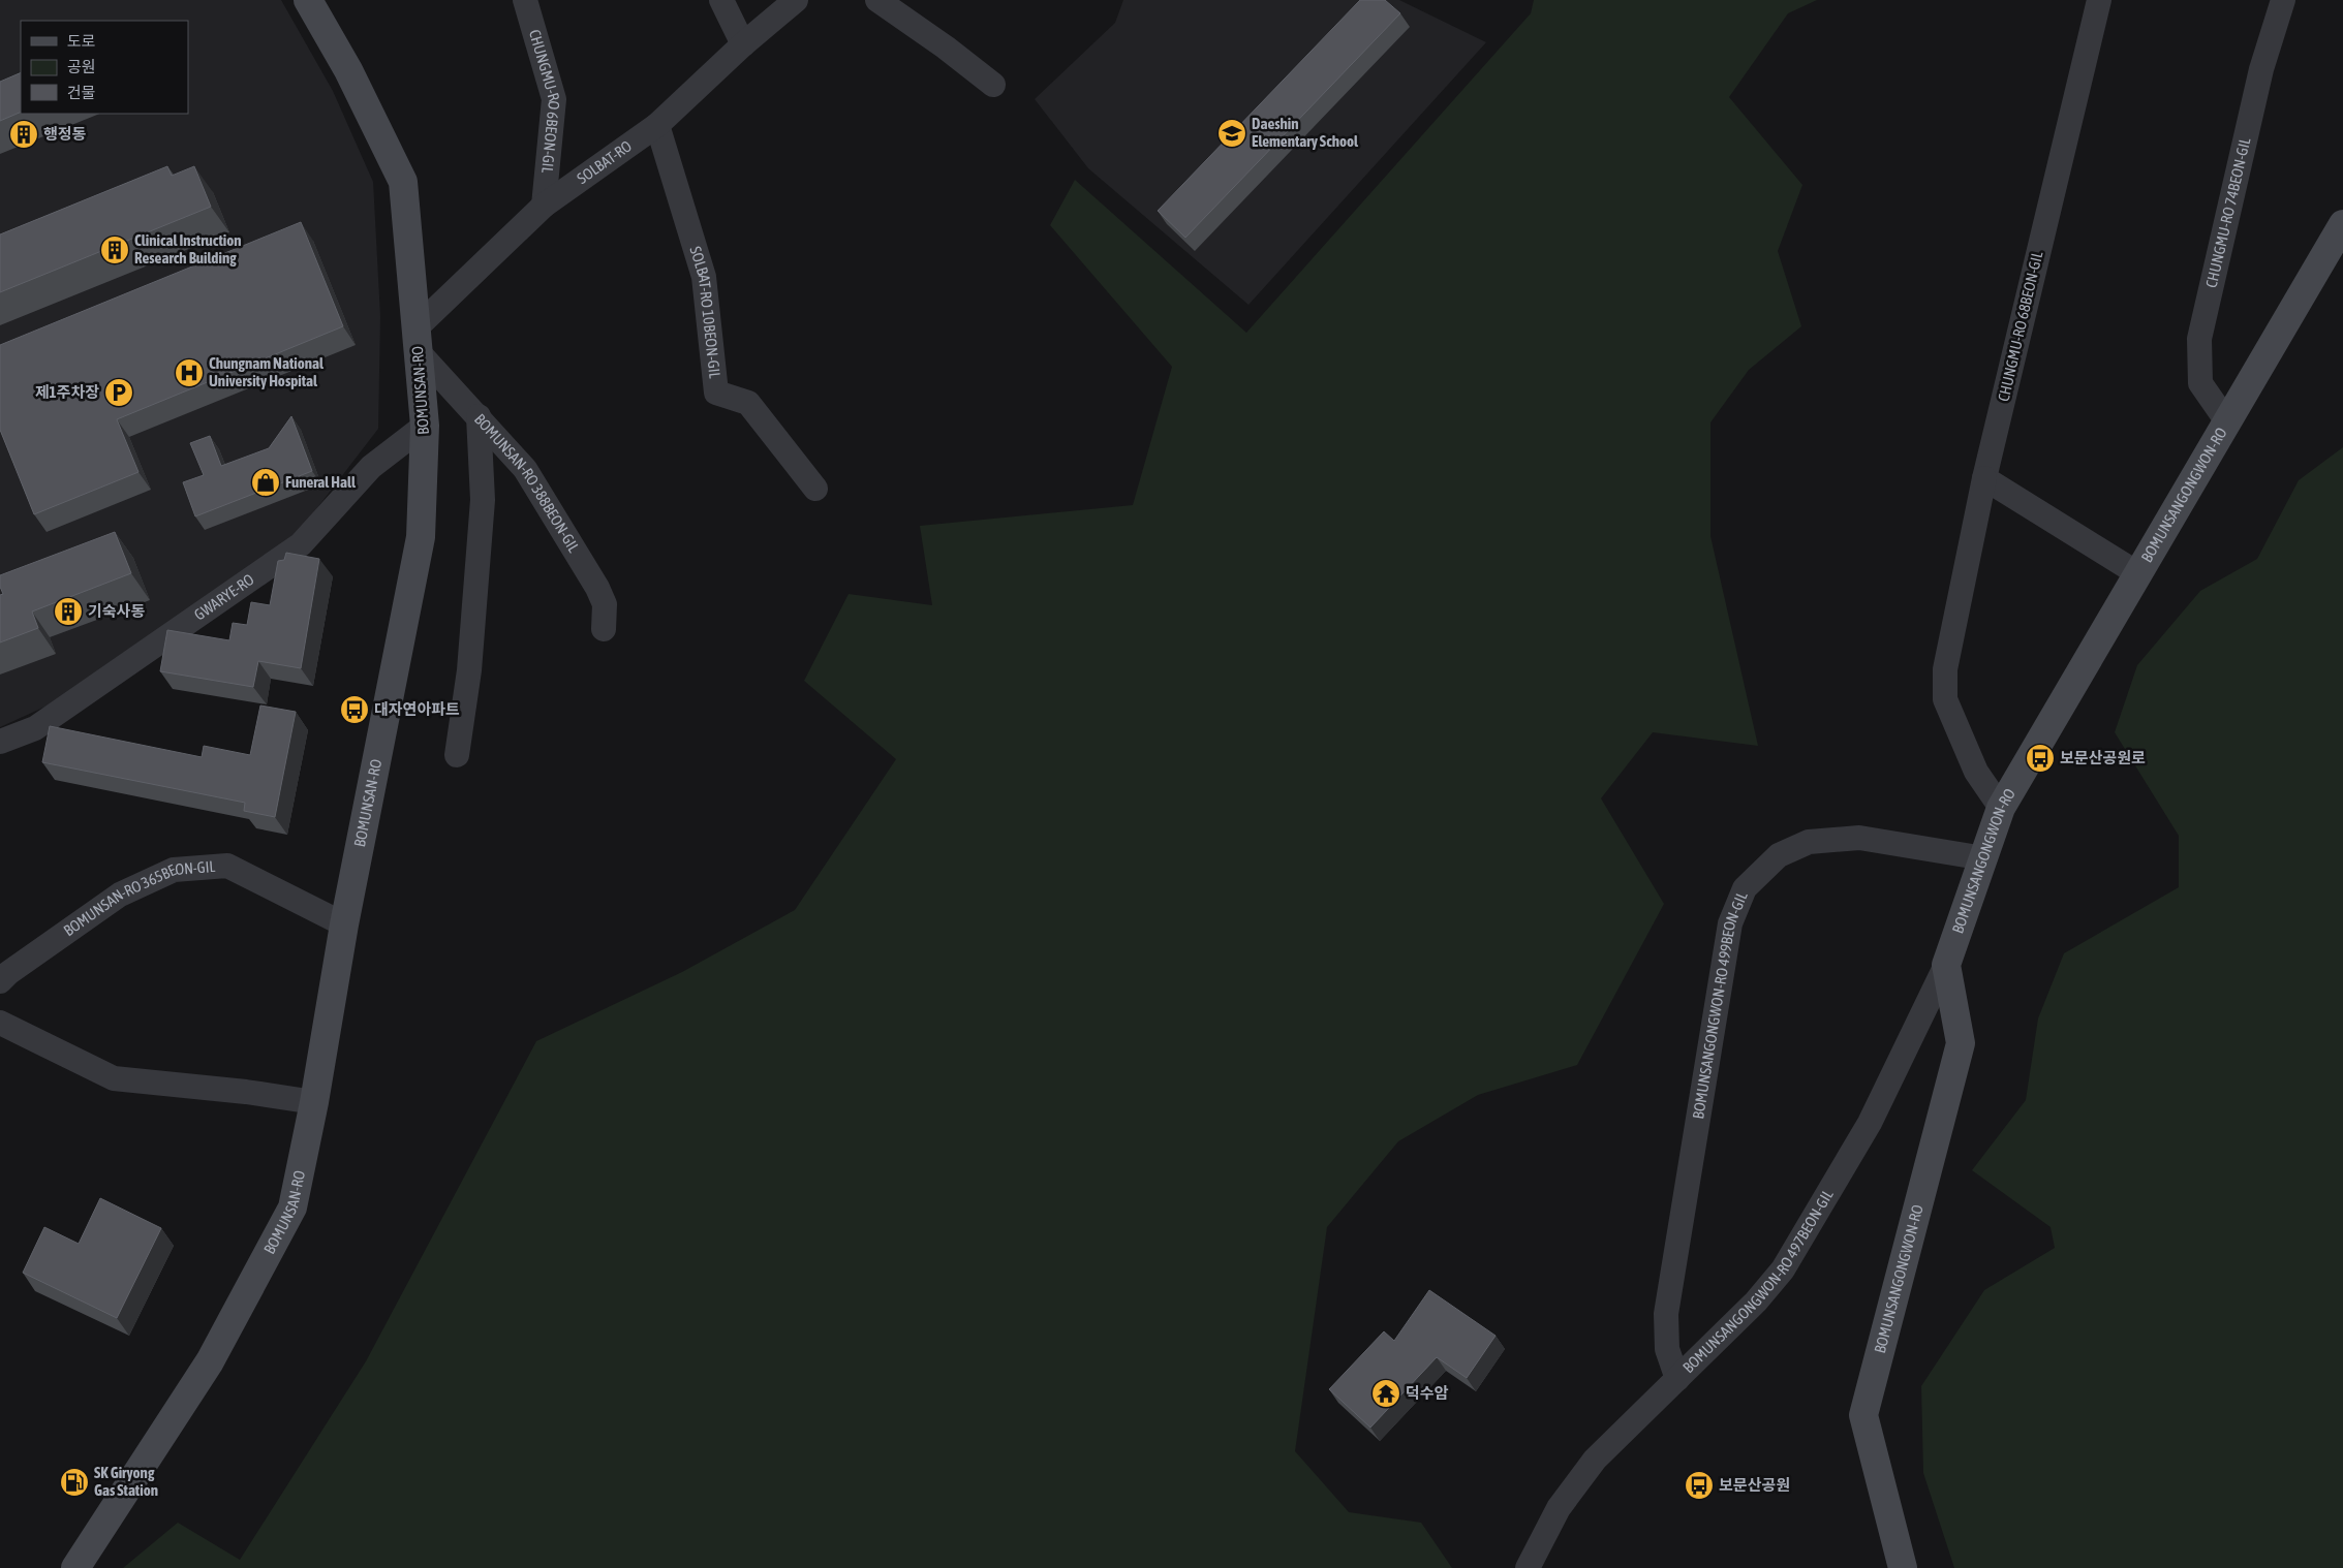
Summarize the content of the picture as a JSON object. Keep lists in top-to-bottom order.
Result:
{
  "streets": {
    "main road": ["BOMUNSAN-RO", "BOMUNSANGONGWON-RO"],
    "street": [
      "CHUNGMU-RO 6BEON-GIL",
      "SOLBAT-RO",
      "CHUNGMU-RO 74BEON-GIL",
      "SOLBAT-RO 10BEON-GIL",
      "CHUNGMU-RO 68BEON-GIL",
      "BOMUNSAN-RO 388BEON-GIL",
      "GWARYE-RO",
      "BOMUNSAN-RO 365BEON-GIL",
      "BOMUNSANGONGWON-RO 499BEON-GIL",
      "BOMUNSANGONGWON-RO 497BEON-GIL"
    ]
  },
  "crossings": [
    ["CHUNGMU-RO 6BEON-GIL", "SOLBAT-RO"],
    ["SOLBAT-RO", "SOLBAT-RO 10BEON-GIL"],
    ["SOLBAT-RO", "BOMUNSAN-RO"],
    ["SOLBAT-RO", "BOMUNSAN-RO 388BEON-GIL"],
    ["CHUNGMU-RO 74BEON-GIL", "BOMUNSANGONGWON-RO"],
    ["CHUNGMU-RO 68BEON-GIL", "BOMUNSANGONGWON-RO"],
    ["BOMUNSAN-RO", "BOMUNSAN-RO 388BEON-GIL"],
    ["BOMUNSAN-RO", "GWARYE-RO"],
    ["BOMUNSAN-RO", "BOMUNSAN-RO 365BEON-GIL"],
    ["BOMUNSANGONGWON-RO", "BOMUNSANGONGWON-RO 499BEON-GIL"],
    ["BOMUNSANGONGWON-RO", "BOMUNSANGONGWON-RO 497BEON-GIL"],
    ["BOMUNSANGONGWON-RO 499BEON-GIL", "BOMUNSANGONGWON-RO 497BEON-GIL"]
  ],
  "places": {
    "school or university": ["Daeshin Elementary School"],
    "building": ["행정동", "Clinical Instruction Research Building", "기숙사동"],
    "hospital": ["Chungnam National University Hospital"],
    "parking": ["제1주차장"],
    "shop": ["Funeral Hall"],
    "bus stop": ["대자연아파트", "보문산공원로", "보문산공원"],
    "temple": ["덕수암"],
    "fuel station": ["SK Giryong Gas Station"]
  },
  "legend": ["도로", "공원", "건물"]
}
